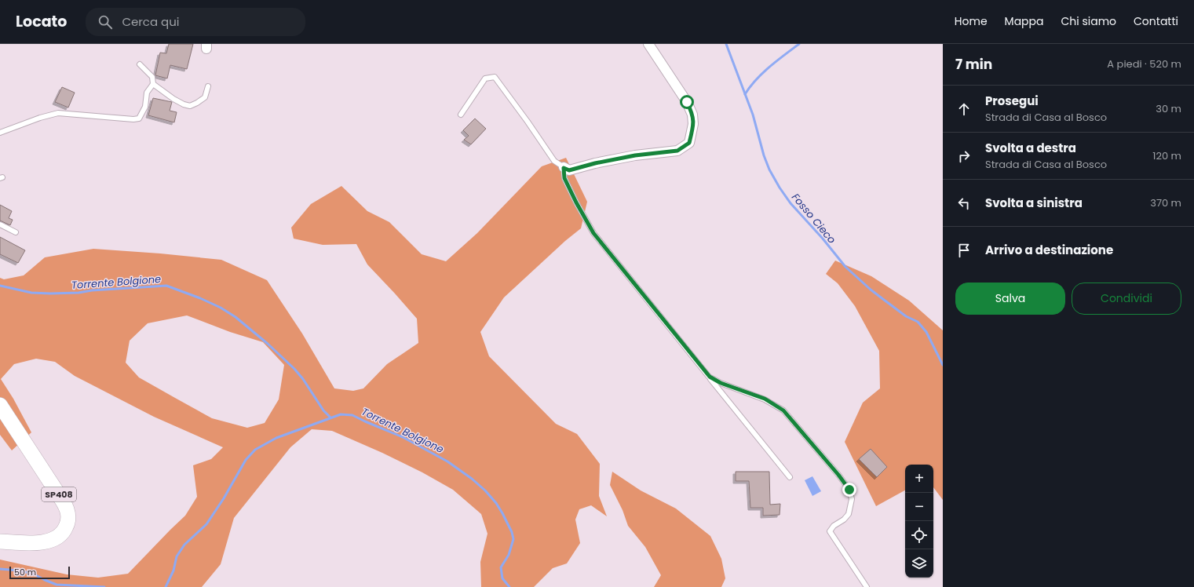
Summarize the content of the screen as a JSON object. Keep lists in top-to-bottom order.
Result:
{
  "streets": {
    "main road": ["SP408"]
  },
  "water": ["Fosso Cieco", "Torrente Bolgione"],
  "scale_bar": "50 m",
  "page": {
    "header": "Locato",
    "search": "Cerca qui",
    "nav": [
      "Home",
      "Mappa",
      "Chi siamo",
      "Contatti"
    ],
    "heading": ["7 min", "A piedi · 520 m"],
    "list": [
      ["Prosegui", "Strada di Casa al Bosco", "30 m"],
      ["Svolta a destra", "Strada di Casa al Bosco", "120 m"],
      ["Svolta a sinistra", "370 m"],
      "Arrivo a destinazione"
    ],
    "buttons": ["Salva", "Condividi"],
    "map_buttons": ["+", "−"],
    "scale": "50 m"
  }
}
